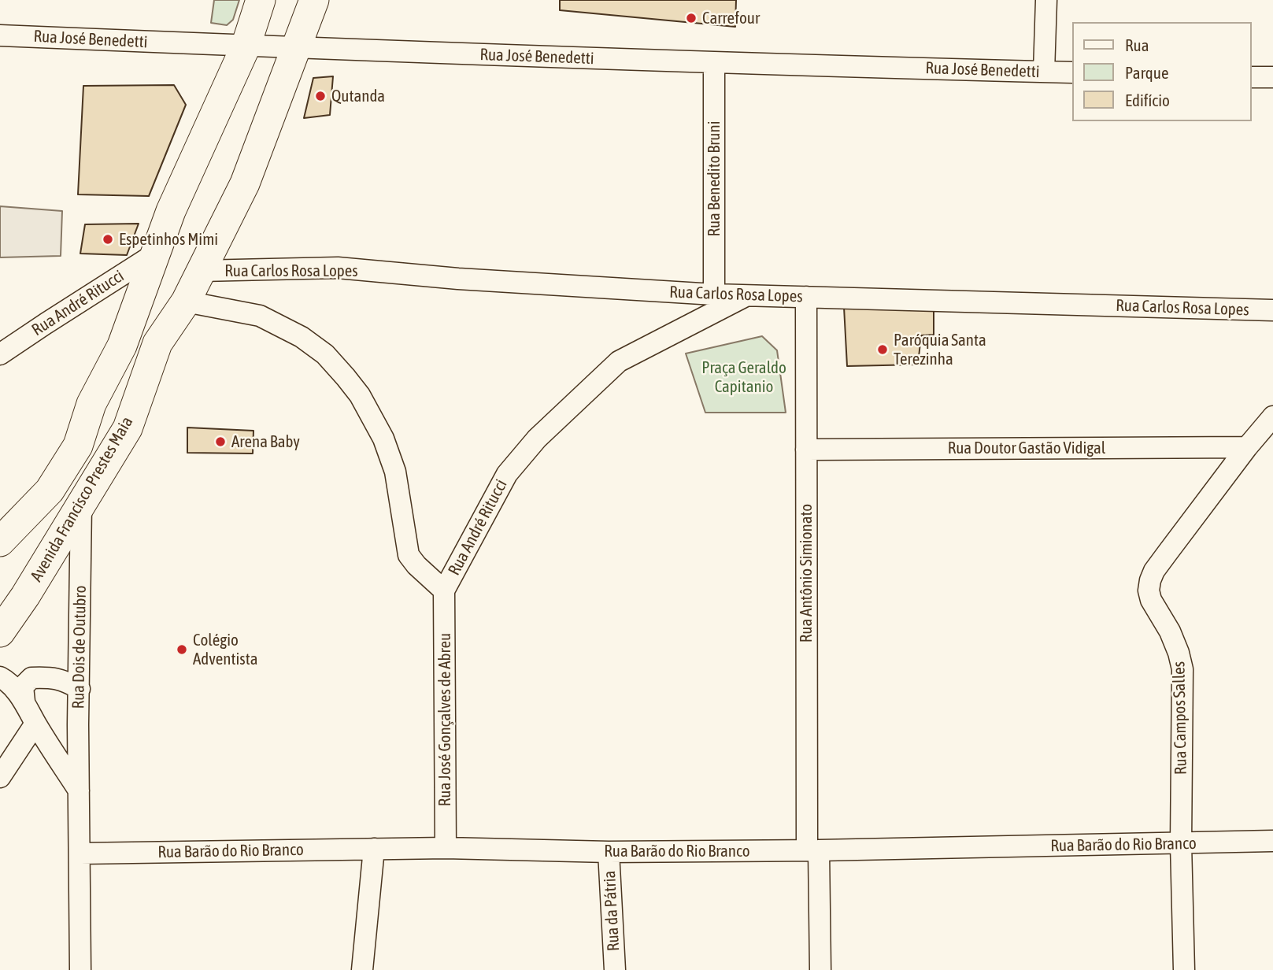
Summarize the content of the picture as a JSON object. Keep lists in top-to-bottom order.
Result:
{
  "streets": {
    "main road": ["Avenida Francisco Prestes Maia"],
    "street": [
      "Rua José Benedetti",
      "Rua Benedito Bruni",
      "Rua Carlos Rosa Lopes",
      "Rua André Ritucci",
      "Rua Doutor Gastão Vidigal",
      "Rua Antônio Simionato",
      "Rua Dois de Outubro",
      "Rua Campos Salles",
      "Rua José Gonçalves de Abreu",
      "Rua Barão do Rio Branco",
      "Rua da Pátria"
    ]
  },
  "crossings": [
    ["Rua José Benedetti", "Rua Benedito Bruni"],
    ["Rua José Benedetti", "Avenida Francisco Prestes Maia"],
    ["Rua Benedito Bruni", "Rua Carlos Rosa Lopes"],
    ["Rua Carlos Rosa Lopes", "Rua André Ritucci"],
    ["Rua Carlos Rosa Lopes", "Avenida Francisco Prestes Maia"],
    ["Rua Carlos Rosa Lopes", "Rua Antônio Simionato"],
    ["Rua André Ritucci", "Avenida Francisco Prestes Maia"],
    ["Rua André Ritucci", "Rua José Gonçalves de Abreu"],
    ["Rua Doutor Gastão Vidigal", "Rua Antônio Simionato"],
    ["Rua Doutor Gastão Vidigal", "Rua Campos Salles"],
    ["Avenida Francisco Prestes Maia", "Rua Dois de Outubro"],
    ["Rua Antônio Simionato", "Rua Barão do Rio Branco"],
    ["Rua Dois de Outubro", "Rua Barão do Rio Branco"],
    ["Rua Campos Salles", "Rua Barão do Rio Branco"],
    ["Rua José Gonçalves de Abreu", "Rua Barão do Rio Branco"],
    ["Rua Barão do Rio Branco", "Rua da Pátria"]
  ],
  "parks": ["Praça Geraldo Capitanio"],
  "places": [
    "Carrefour",
    "Qutanda",
    "Espetinhos Mimi",
    "Paróquia Santa Terezinha",
    "Arena Baby",
    "Colégio Adventista"
  ],
  "legend": ["Rua", "Parque", "Edifício"]
}
